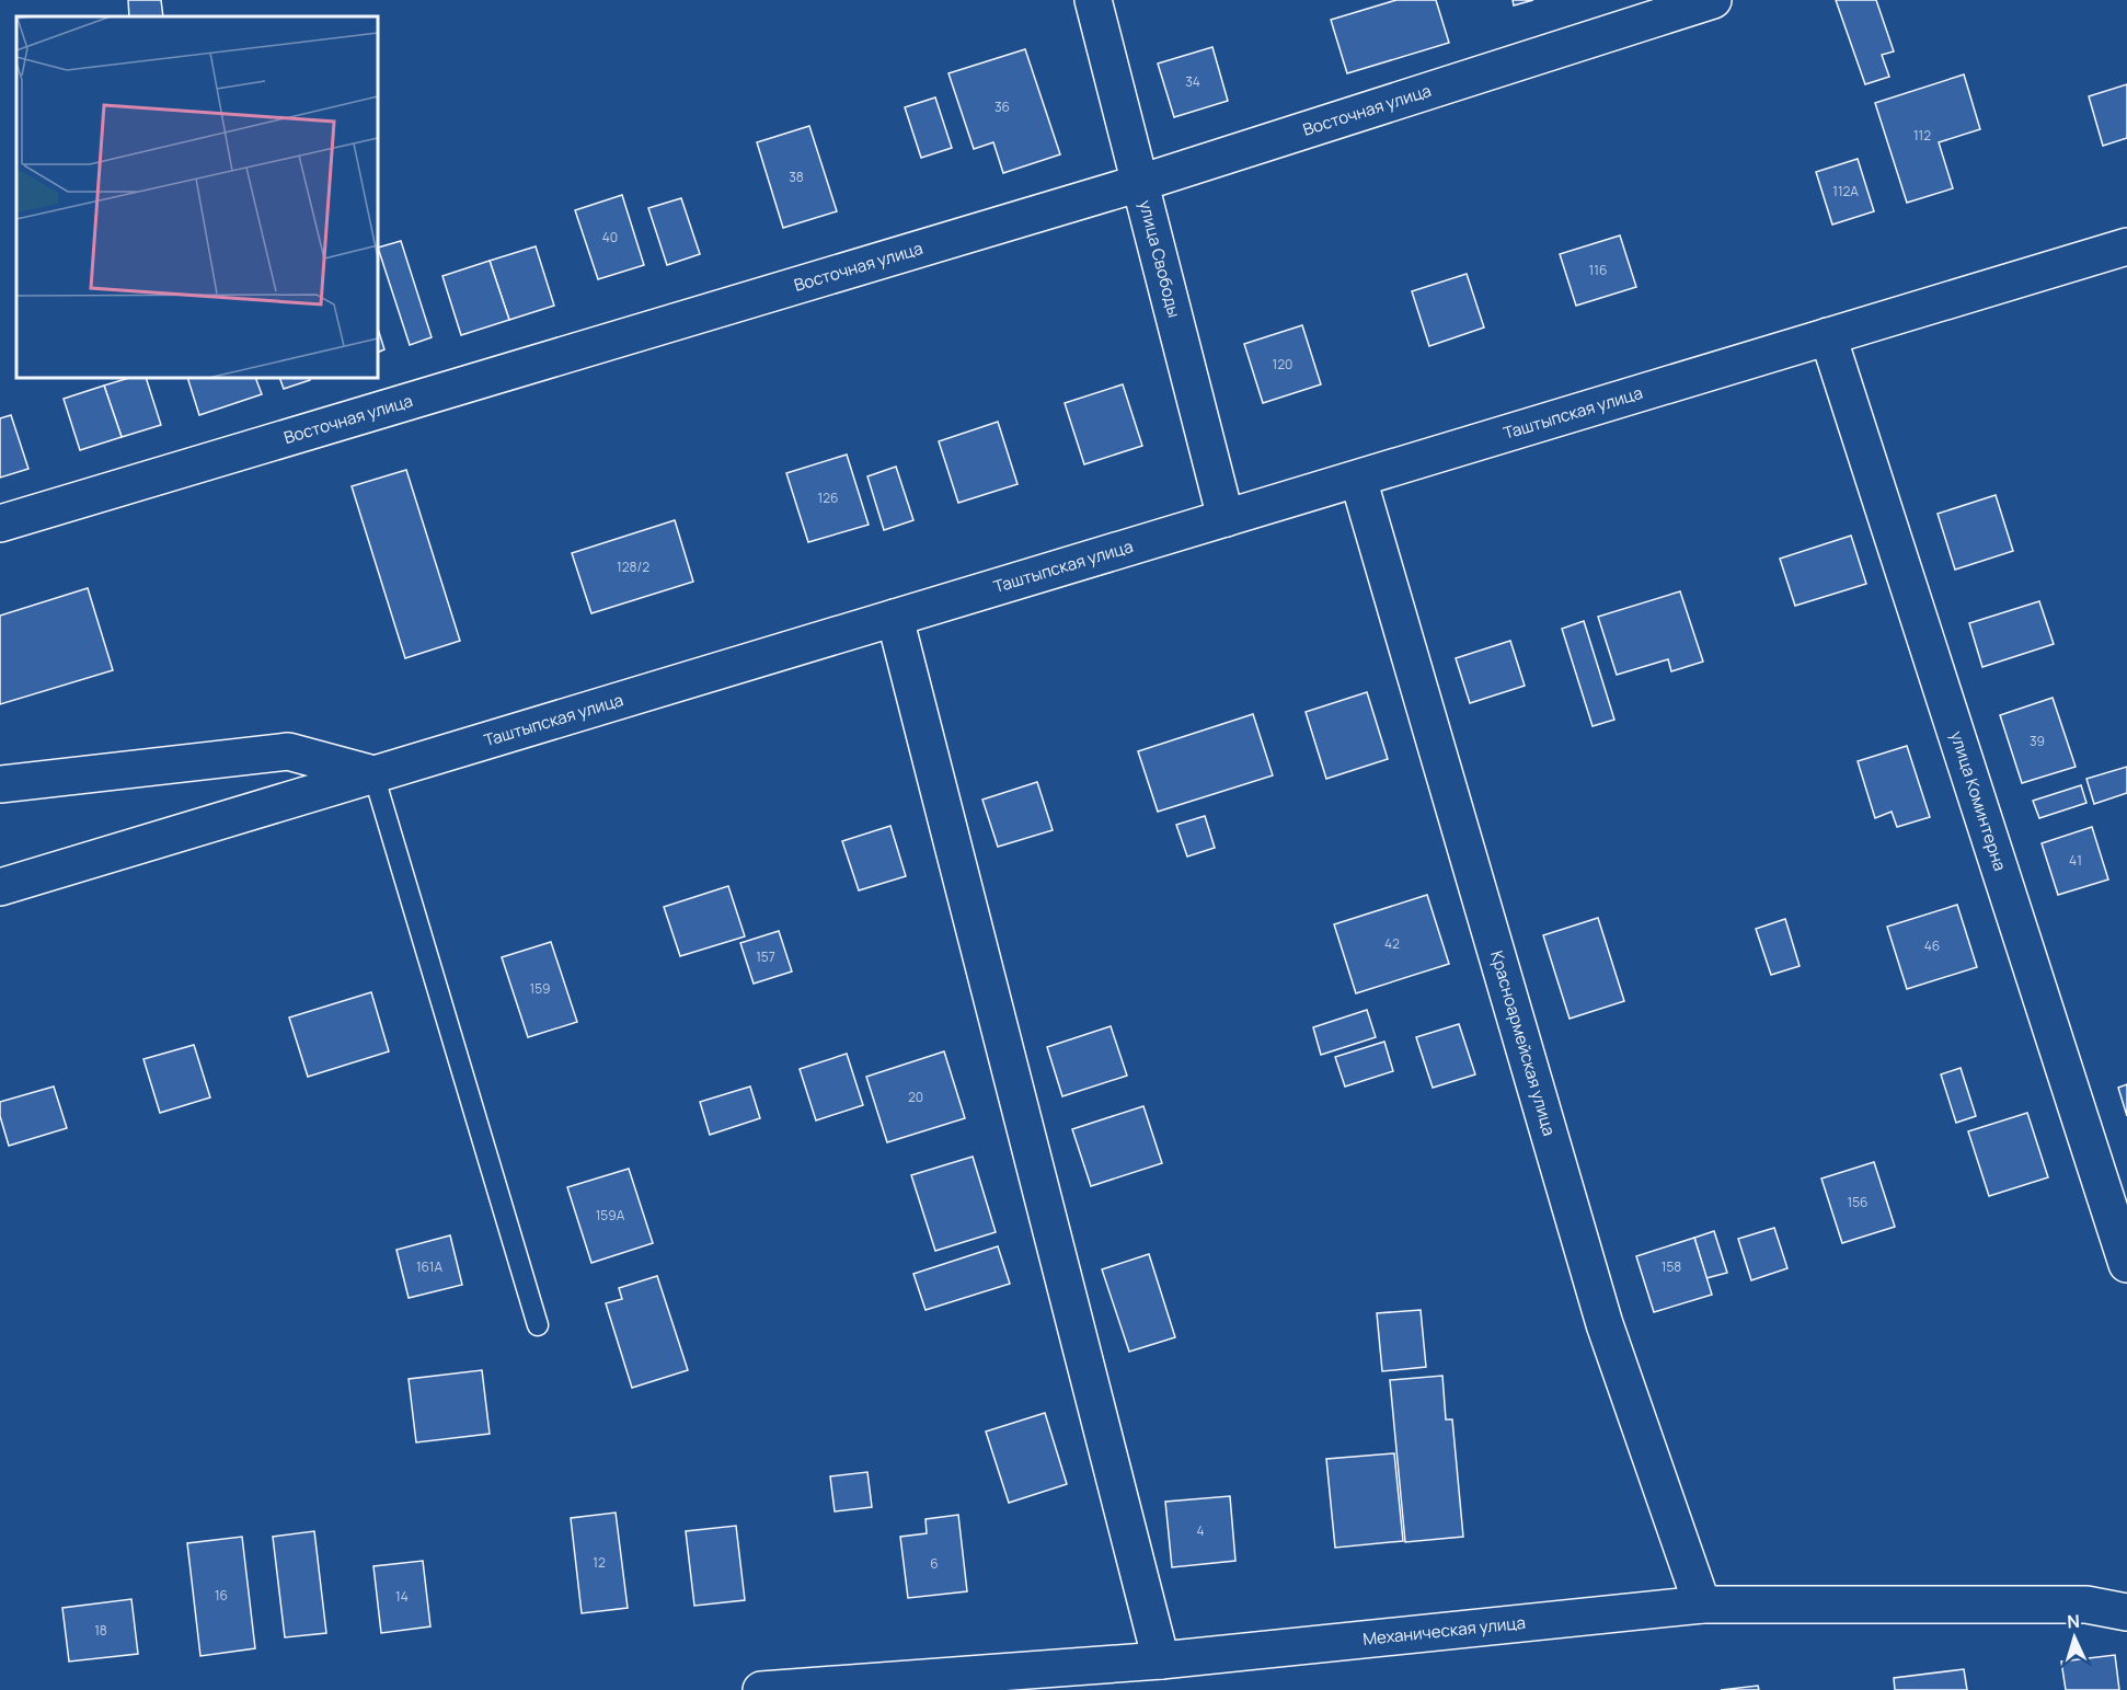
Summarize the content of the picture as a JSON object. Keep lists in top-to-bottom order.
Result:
{
  "streets": {
    "street": [
      "Восточная улица",
      "улица Свободы",
      "Таштыпская улица",
      "улица Коминтерна",
      "Красноармейская улица",
      "Механическая улица"
    ]
  },
  "crossings": [
    ["Восточная улица", "улица Свободы"],
    ["улица Свободы", "Таштыпская улица"],
    ["Таштыпская улица", "улица Коминтерна"],
    ["Таштыпская улица", "Красноармейская улица"],
    ["Красноармейская улица", "Механическая улица"]
  ],
  "house_numbers": [
    "34",
    "36",
    "112",
    "38",
    "112А",
    "40",
    "116",
    "120",
    "126",
    "128/2",
    "39",
    "41",
    "42",
    "46",
    "157",
    "159",
    "20",
    "156",
    "159А",
    "161А",
    "158",
    "4",
    "12",
    "6",
    "16",
    "14",
    "18"
  ],
  "north": "top"
}
